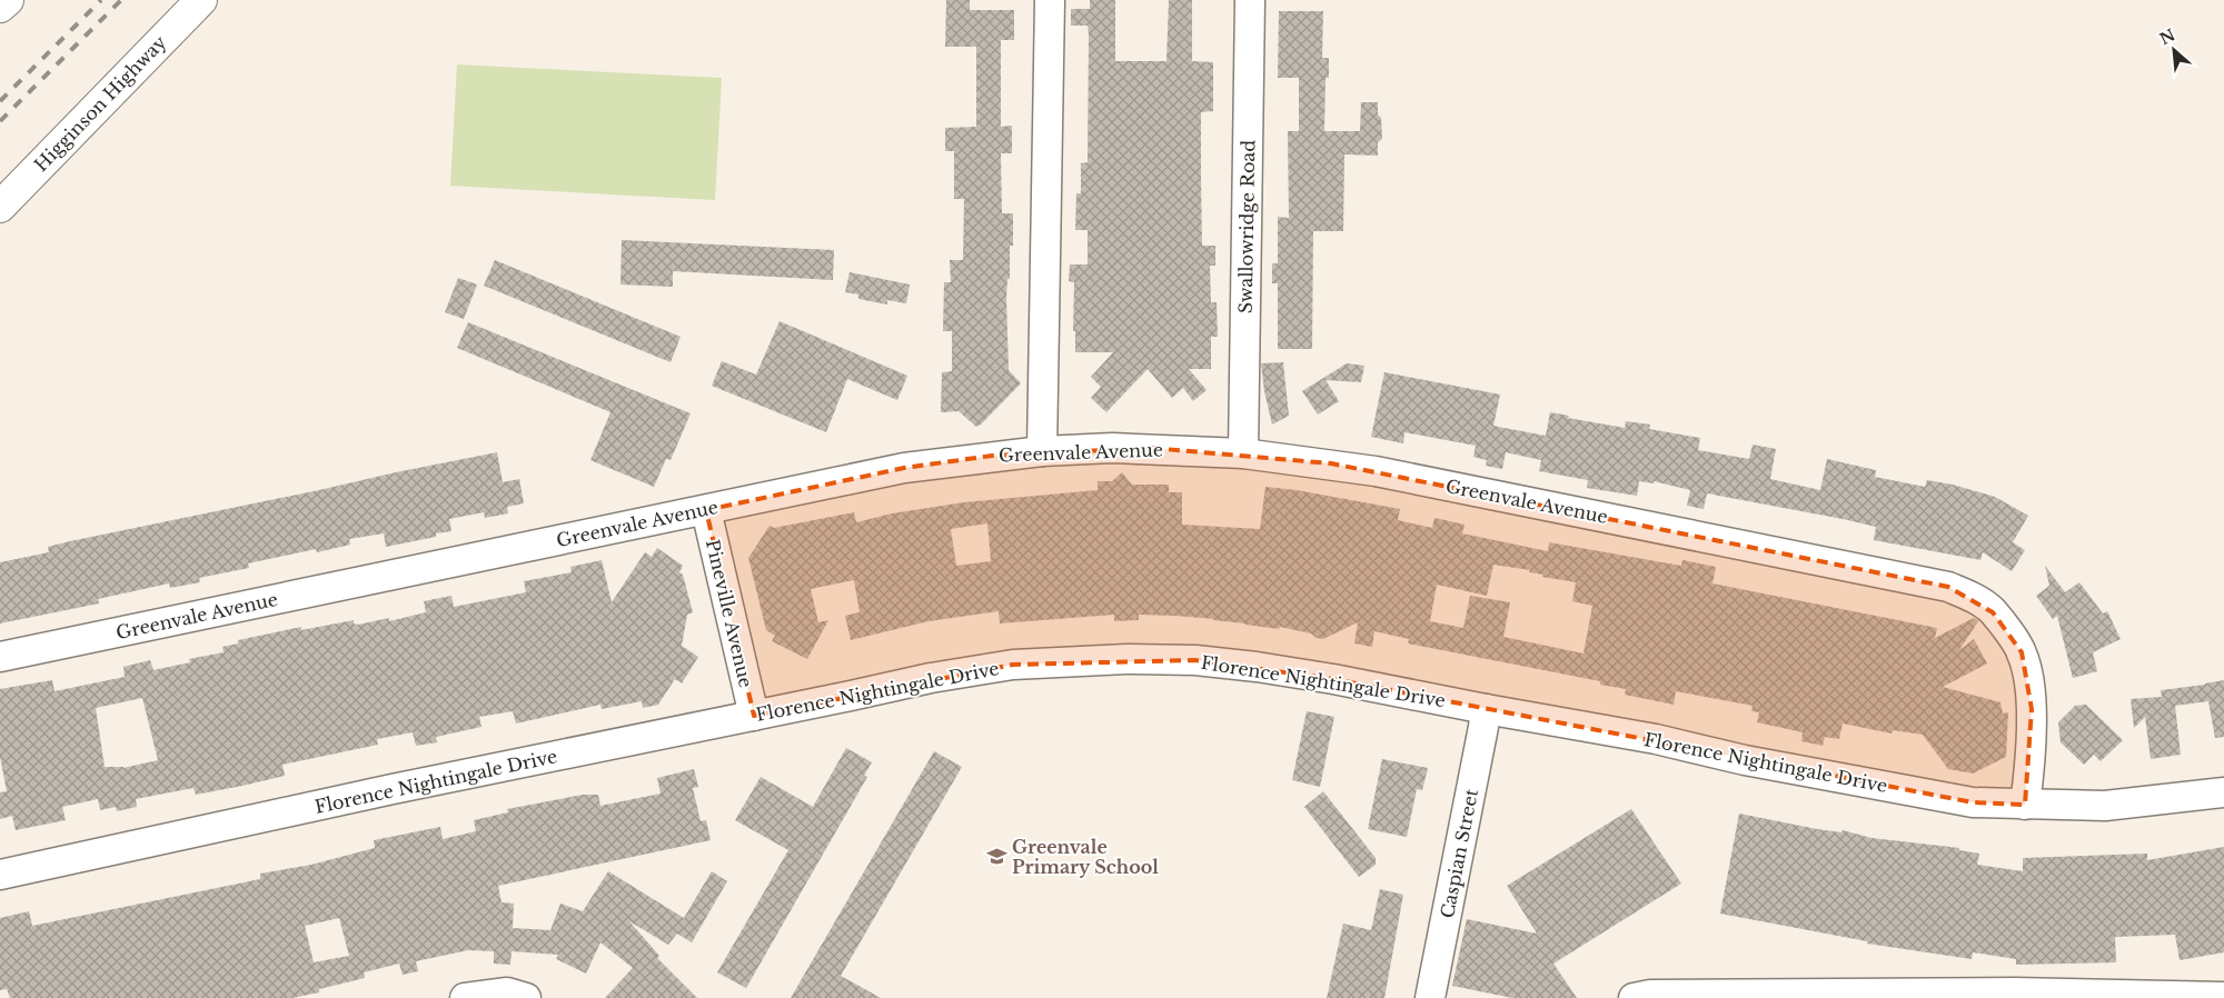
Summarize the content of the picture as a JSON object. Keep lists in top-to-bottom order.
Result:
{
  "streets": {
    "highway": ["Higginson Highway"],
    "street": [
      "Swallowridge Road",
      "Greenvale Avenue",
      "Pineville Avenue",
      "Florence Nightingale Drive",
      "Caspian Street"
    ]
  },
  "crossings": [
    ["Swallowridge Road", "Greenvale Avenue"],
    ["Greenvale Avenue", "Pineville Avenue"],
    ["Greenvale Avenue", "Florence Nightingale Drive"],
    ["Pineville Avenue", "Florence Nightingale Drive"],
    ["Florence Nightingale Drive", "Caspian Street"]
  ],
  "places": {
    "school or university": ["Greenvale Primary School"]
  },
  "north": "top left"
}
